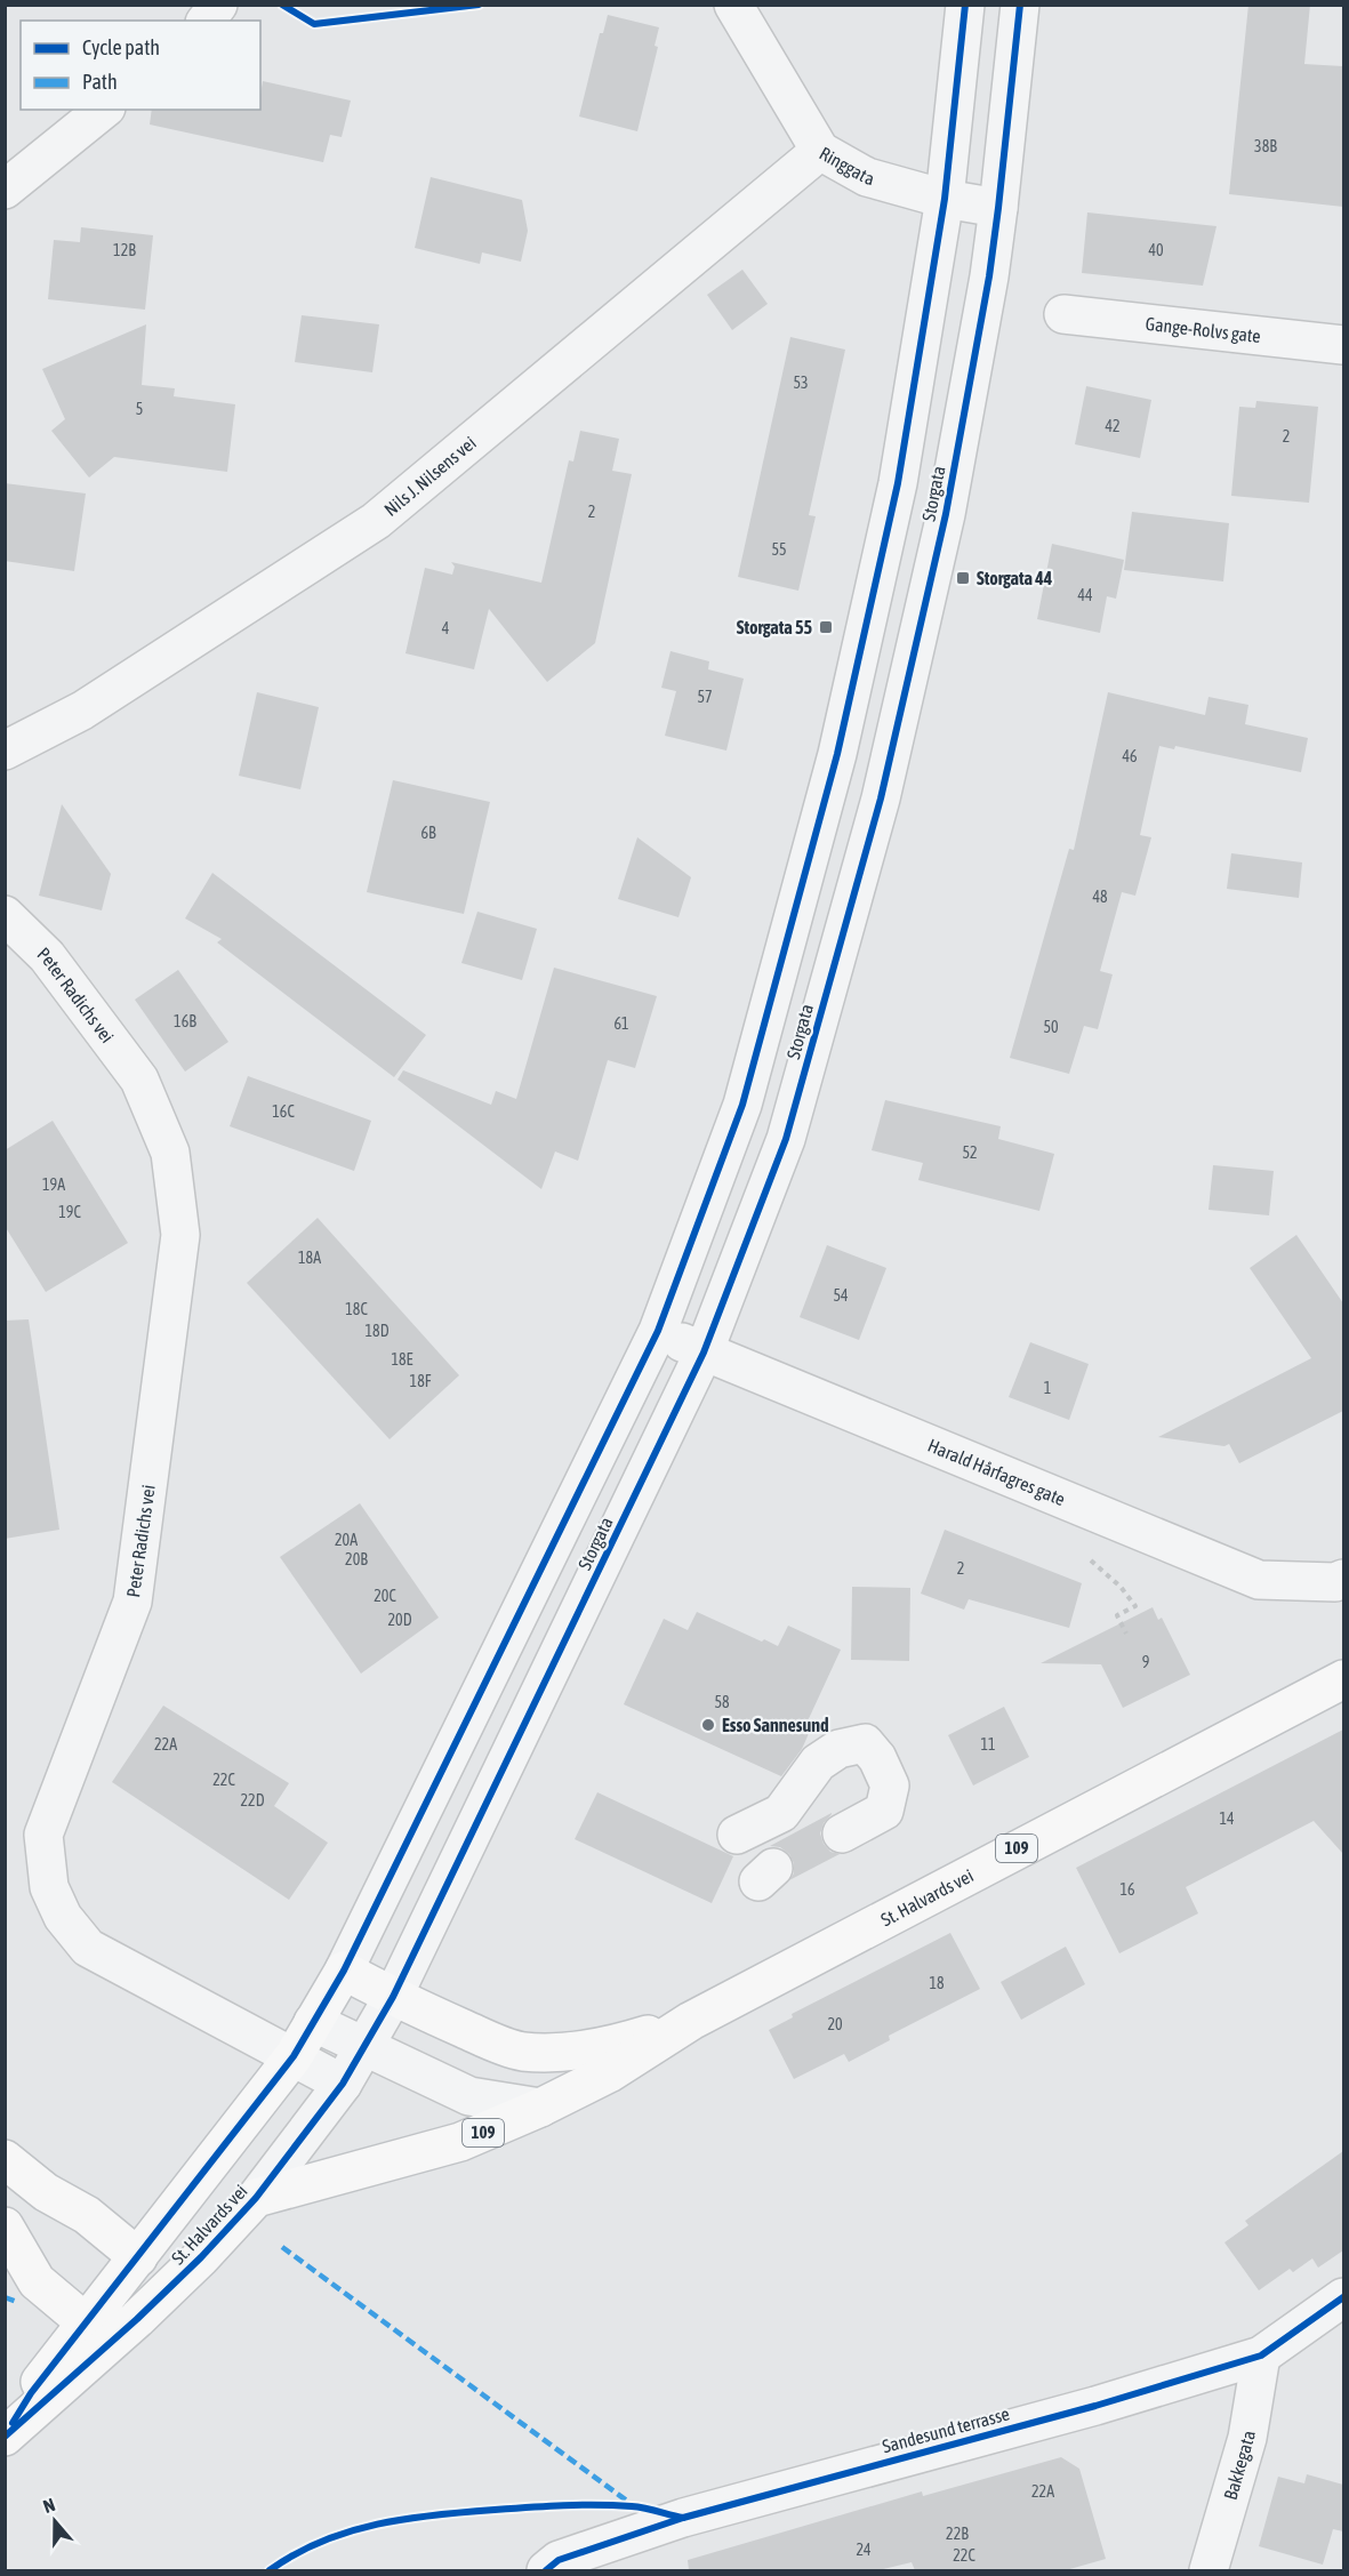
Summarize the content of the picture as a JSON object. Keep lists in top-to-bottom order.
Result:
{
  "streets": {
    "main road": ["109", "St. Halvards vei"],
    "street": [
      "Ringgata",
      "Gange-Rolvs gate",
      "Nils J. Nilsens vei",
      "Storgata",
      "Peter Radichs vei",
      "Harald Hårfagres gate",
      "Sandesund terrasse",
      "Bakkegata"
    ]
  },
  "crossings": [
    ["Ringgata", "Nils J. Nilsens vei"],
    ["Ringgata", "Storgata"],
    ["Storgata", "Harald Hårfagres gate"],
    ["Storgata", "St. Halvards vei"],
    ["Peter Radichs vei", "St. Halvards vei"],
    ["Sandesund terrasse", "Bakkegata"]
  ],
  "places": {
    "transit": ["Storgata 44", "Storgata 55"],
    "other": ["Esso Sannesund"]
  },
  "house_numbers": [
    "38B",
    "12B",
    "40",
    "53",
    "5",
    "42",
    "2",
    "2",
    "55",
    "44",
    "4",
    "57",
    "46",
    "6B",
    "48",
    "16B",
    "61",
    "50",
    "16C",
    "52",
    "19A",
    "19C",
    "18A",
    "54",
    "18C",
    "18D",
    "18E",
    "18F",
    "1",
    "20A",
    "20B",
    "2",
    "20C",
    "20D",
    "9",
    "58",
    "22A",
    "11",
    "22C",
    "22D",
    "14",
    "16",
    "18",
    "20",
    "22A",
    "22B",
    "24",
    "22C"
  ],
  "legend": ["Cycle path", "Path"],
  "north": "top"
}
